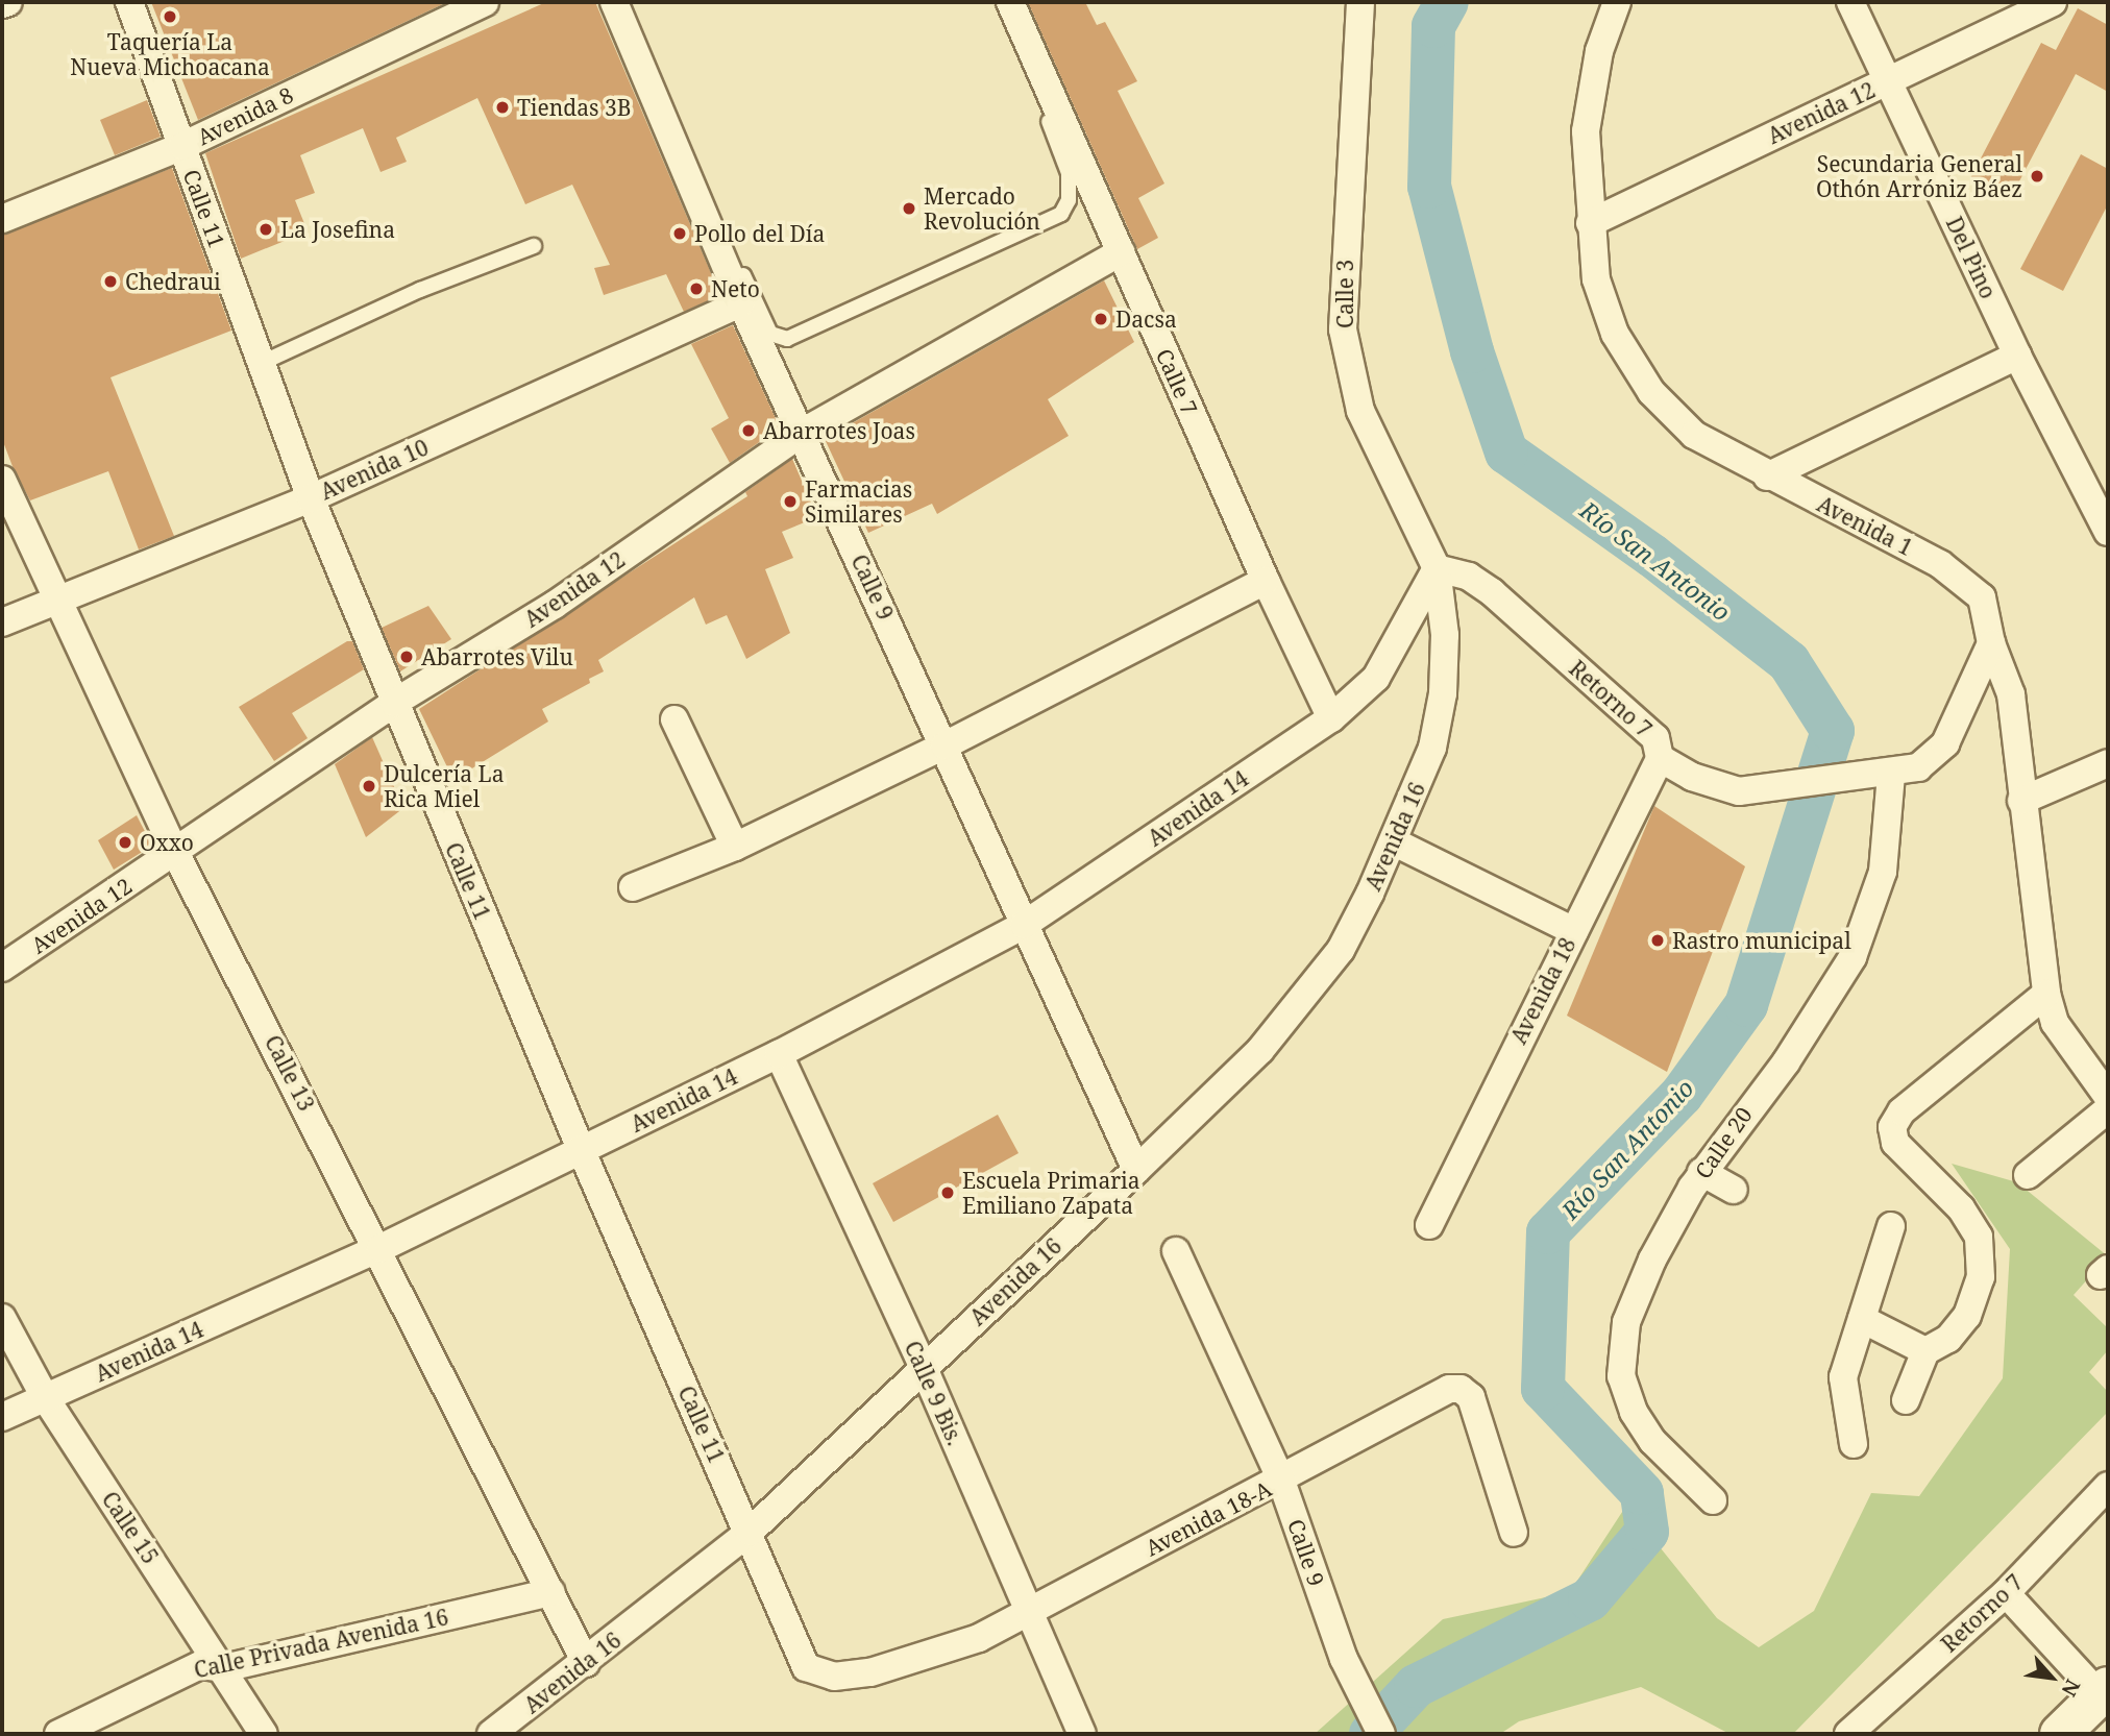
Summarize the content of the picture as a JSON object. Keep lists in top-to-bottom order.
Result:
{
  "streets": {
    "street": [
      "Avenida 12",
      "Avenida 8",
      "Calle 11",
      "Del Pino",
      "Calle 3",
      "Calle 7",
      "Avenida 10",
      "Avenida 1",
      "Calle 9",
      "Retorno 7",
      "Avenida 14",
      "Avenida 16",
      "Avenida 18",
      "Calle 13",
      "Calle 20",
      "Calle 9 Bis.",
      "Avenida 18-A",
      "Calle 15",
      "Calle Privada Avenida 16"
    ]
  },
  "crossings": [
    ["Avenida 12", "Calle 11"],
    ["Avenida 12", "Del Pino"],
    ["Avenida 12", "Calle 7"],
    ["Avenida 12", "Avenida 1"],
    ["Avenida 12", "Calle 9"],
    ["Avenida 12", "Calle 13"],
    ["Avenida 8", "Calle 11"],
    ["Calle 11", "Avenida 10"],
    ["Calle 11", "Avenida 14"],
    ["Calle 11", "Avenida 16"],
    ["Calle 11", "Avenida 18-A"],
    ["Calle 3", "Retorno 7"],
    ["Calle 3", "Avenida 16"],
    ["Calle 7", "Avenida 14"],
    ["Avenida 10", "Calle 9"],
    ["Avenida 10", "Calle 13"],
    ["Avenida 1", "Retorno 7"],
    ["Calle 9", "Avenida 14"],
    ["Calle 9", "Avenida 16"],
    ["Calle 9", "Avenida 18-A"],
    ["Retorno 7", "Avenida 16"],
    ["Retorno 7", "Avenida 18"],
    ["Retorno 7", "Calle 20"],
    ["Avenida 14", "Calle 13"],
    ["Avenida 14", "Calle 9 Bis."],
    ["Avenida 14", "Calle 15"],
    ["Avenida 16", "Calle 13"],
    ["Avenida 16", "Calle 9 Bis."],
    ["Calle 13", "Calle Privada Avenida 16"],
    ["Calle 9 Bis.", "Avenida 18-A"],
    ["Calle 15", "Calle Privada Avenida 16"]
  ],
  "water": ["Río San Antonio"],
  "places": [
    "Taquería La Nueva Michoacana",
    "Tiendas 3B",
    "Secundaria General Othón Arróniz Báez",
    "Mercado Revolución",
    "La Josefina",
    "Pollo del Día",
    "Chedraui",
    "Neto",
    "Dacsa",
    "Abarrotes Joas",
    "Farmacias Similares",
    "Abarrotes Vilu",
    "Dulcería La Rica Miel",
    "Oxxo",
    "Rastro municipal",
    "Escuela Primaria Emiliano Zapata"
  ],
  "north": "bottom right"
}
